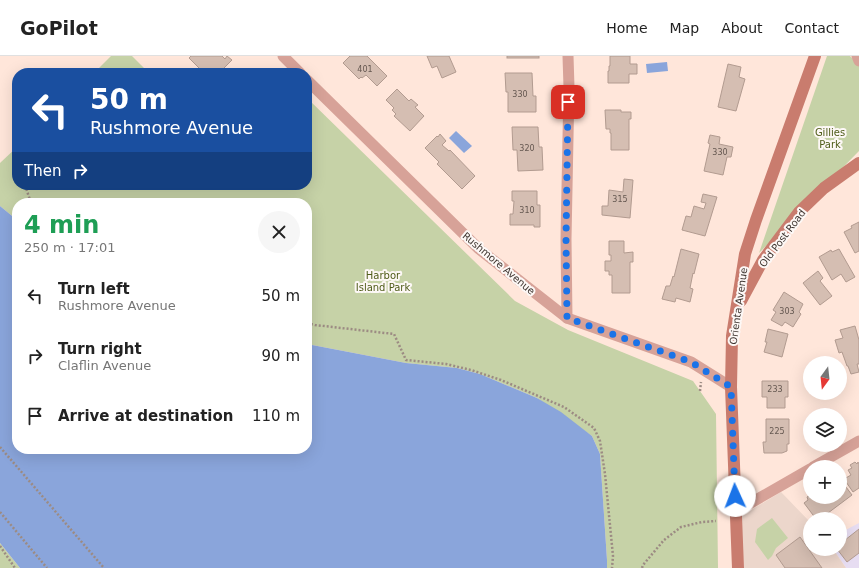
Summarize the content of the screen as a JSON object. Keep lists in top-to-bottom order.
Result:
{
  "streets": {
    "street": ["Old Post Road", "Rushmore Avenue", "Orienta Avenue"]
  },
  "crossings": [
    ["Old Post Road", "Orienta Avenue"],
    ["Rushmore Avenue", "Orienta Avenue"]
  ],
  "parks": ["Gillies Park", "Harbor Island Park"],
  "house_numbers": [
    "401",
    "330",
    "320",
    "330",
    "315",
    "310",
    "303",
    "233",
    "225"
  ],
  "north": "bottom",
  "page": {
    "header": "GoPilot",
    "nav": [
      "Home",
      "Map",
      "About",
      "Contact"
    ],
    "turn": ["50 m", "Rushmore Avenue"],
    "then": "Then",
    "heading": ["4 min", "250 m · 17:01"],
    "list": [
      {
        "name": "Turn left",
        "note": "Rushmore Avenue",
        "value": "50 m"
      },
      {
        "name": "Turn right",
        "note": "Claflin Avenue",
        "value": "90 m"
      },
      {
        "name": "Arrive at destination",
        "value": "110 m"
      }
    ],
    "map_buttons": ["+", "−"]
  }
}
